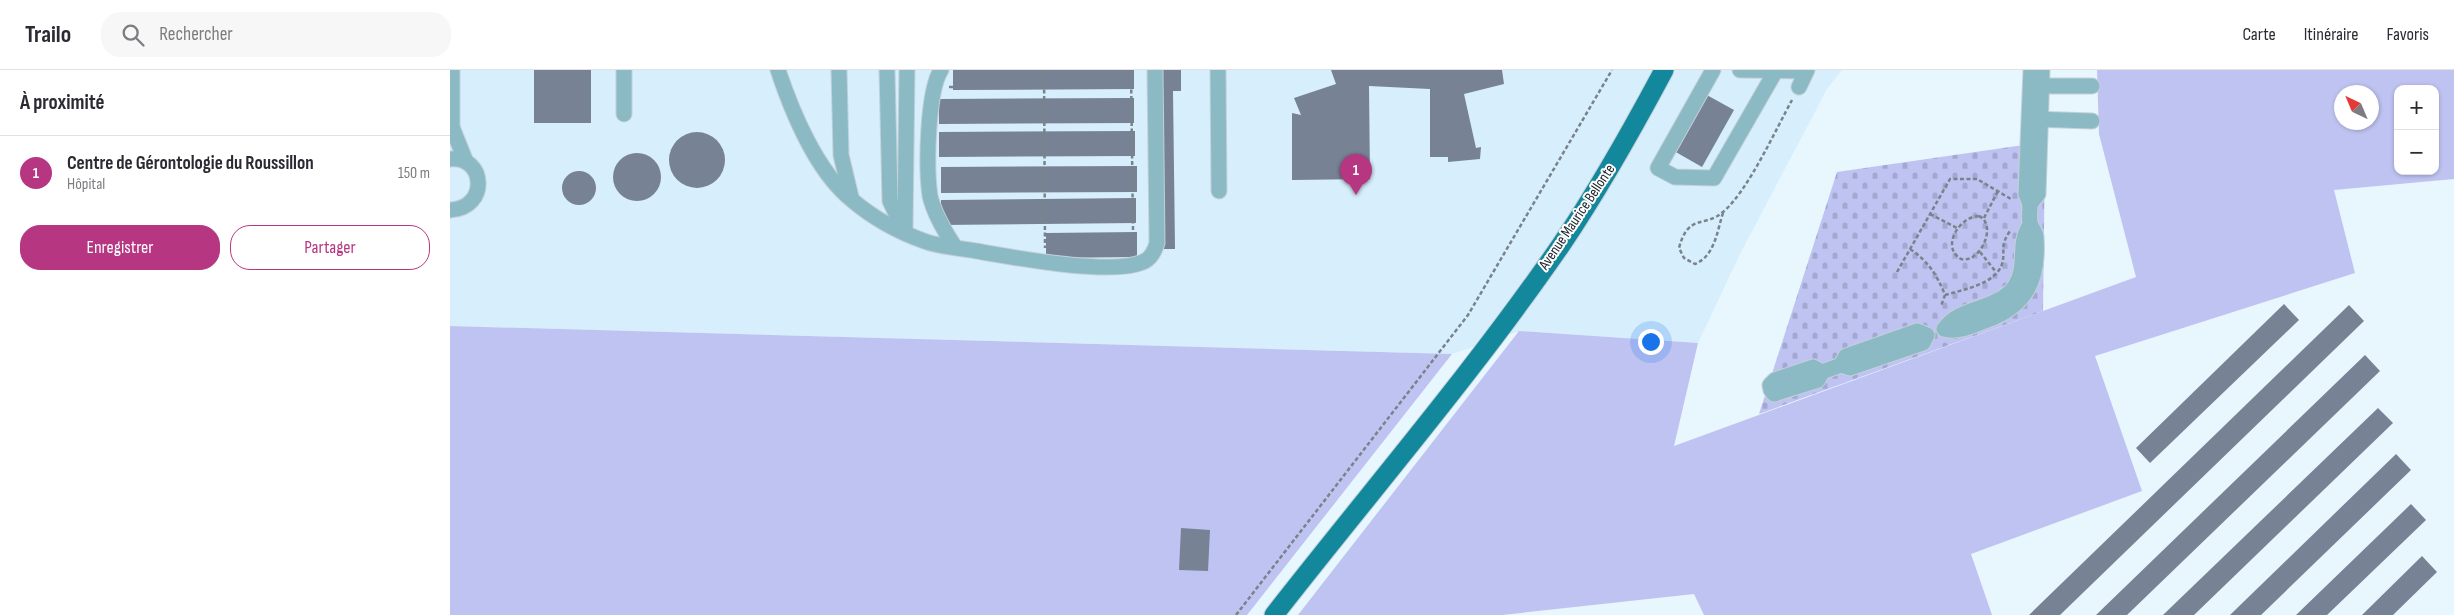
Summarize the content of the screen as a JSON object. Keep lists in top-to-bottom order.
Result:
{
  "streets": {
    "main road": ["Avenue Maurice Bellonte"]
  },
  "north": "top left",
  "page": {
    "header": "Trailo",
    "search": "Rechercher",
    "nav": ["Carte", "Itinéraire", "Favoris"],
    "heading": "À proximité",
    "map_buttons": ["+", "−"],
    "list": [
      {
        "mark": "1",
        "name": "Centre de Gérontologie du Roussillon",
        "note": "Hôpital",
        "value": "150 m"
      }
    ],
    "pins": "1",
    "buttons": ["Enregistrer", "Partager"]
  }
}
